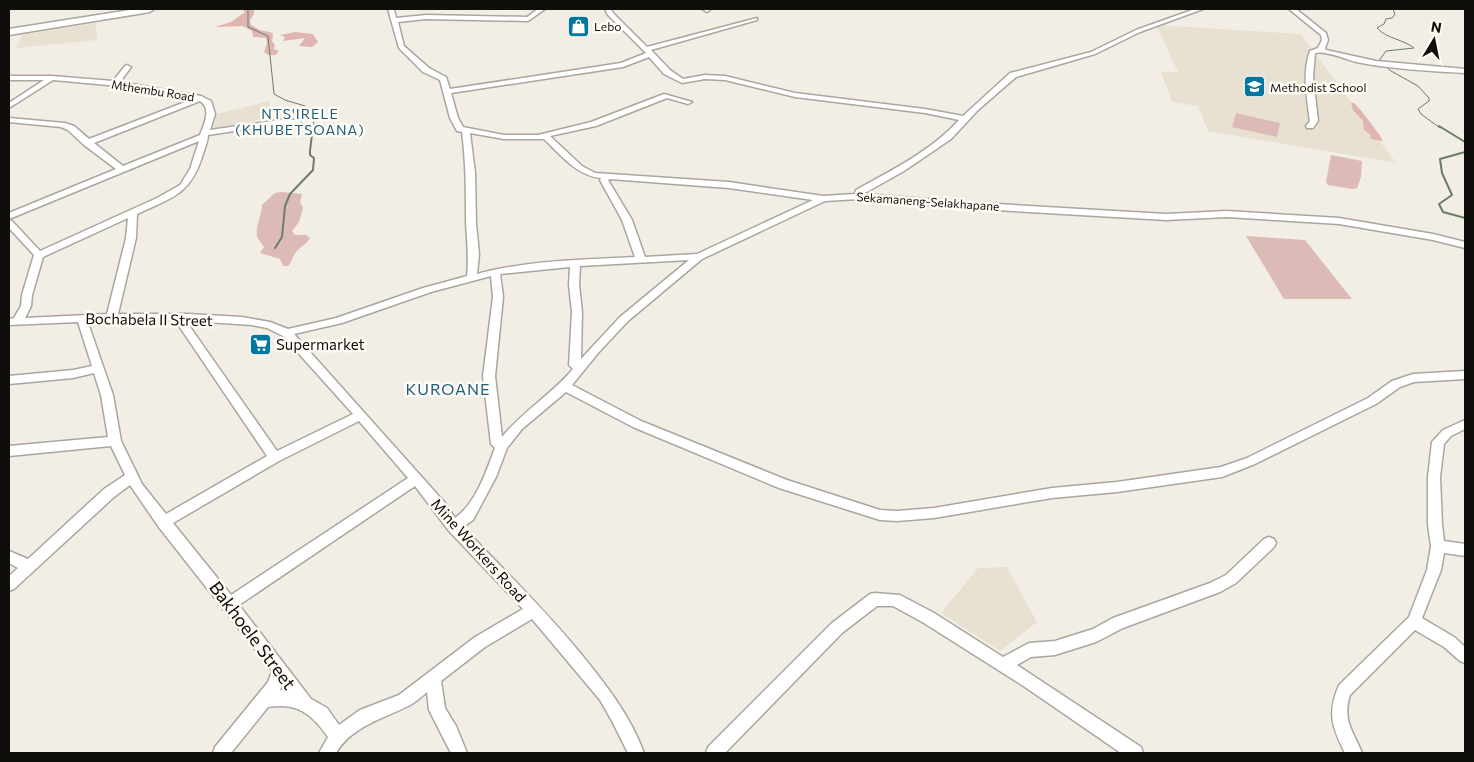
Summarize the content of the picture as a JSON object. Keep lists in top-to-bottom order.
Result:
{
  "streets": {
    "street": [
      "Mthembu Road",
      "Sekamaneng-Selakhapane",
      "Bochabela II Street",
      "Mine Workers Road",
      "Bakhoele Street"
    ]
  },
  "crossings": [
    ["Bochabela II Street", "Mine Workers Road"],
    ["Bochabela II Street", "Bakhoele Street"]
  ],
  "districts": ["NTS'IRELE (KHUBETSOANA)", "KUROANE"],
  "places": {
    "shop": ["Lebo"],
    "school or university": ["Methodist School"],
    "supermarket": ["Supermarket"]
  },
  "north": "top"
}
